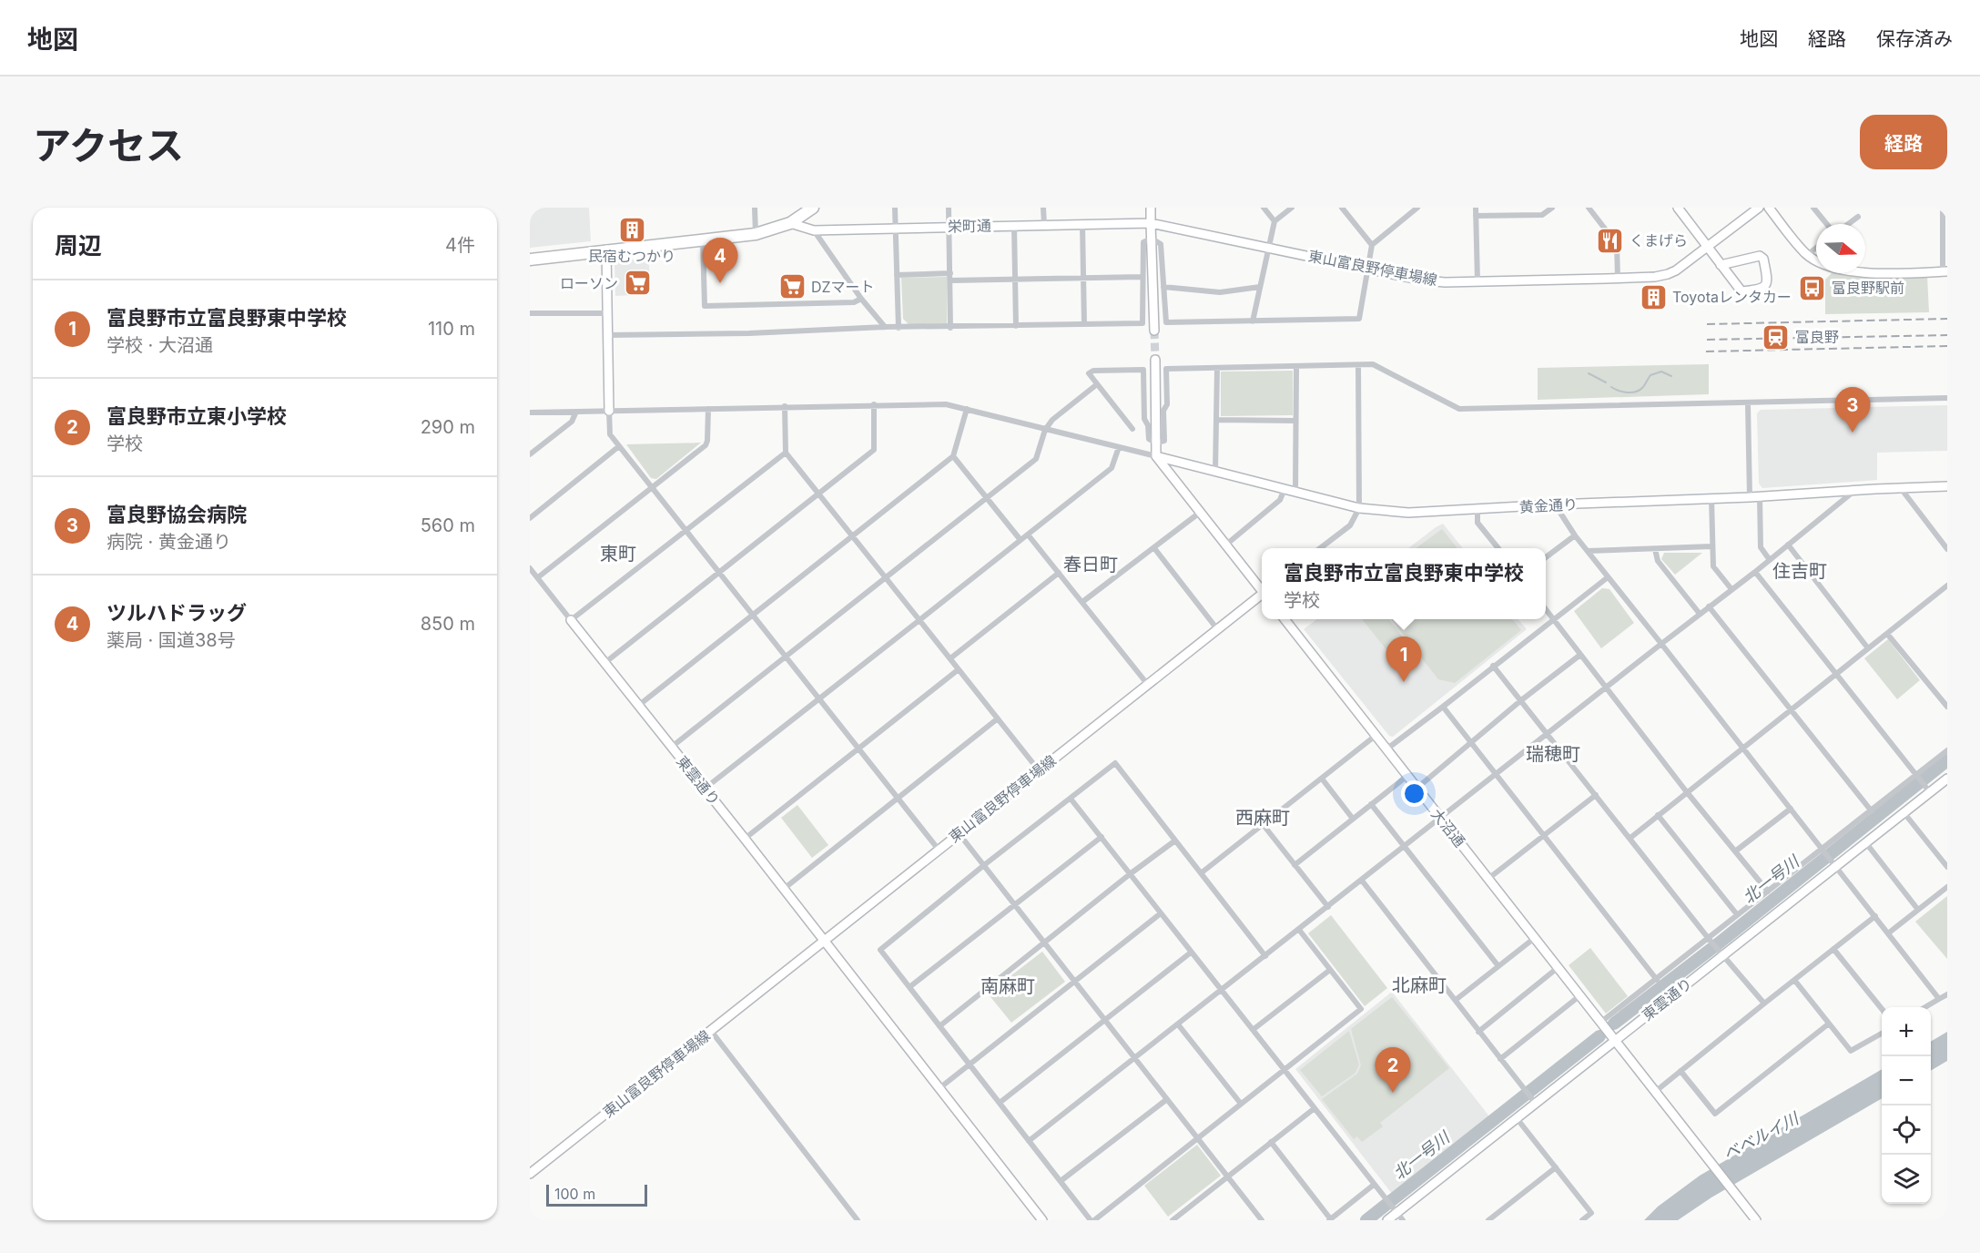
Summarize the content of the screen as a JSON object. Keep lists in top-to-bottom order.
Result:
{
  "streets": {
    "street": [
      "栄町通",
      "東山富良野停車場線",
      "黄金通り",
      "東雲通り",
      "大沼通"
    ]
  },
  "crossings": [
    ["栄町通", "東山富良野停車場線"],
    ["東山富良野停車場線", "黄金通り"],
    ["東山富良野停車場線", "東雲通り"],
    ["東雲通り", "大沼通"]
  ],
  "districts": [
    "東町",
    "春日町",
    "住吉町",
    "瑞穂町",
    "西麻町",
    "北麻町",
    "南麻町"
  ],
  "water": ["北一号川", "ベベルイ川"],
  "places": {
    "building": ["民宿むつかり", "Toyotaレンタカー"],
    "restaurant": ["くまげら"],
    "supermarket": ["ローソン", "DZマート"],
    "bus stop": ["富良野駅前"],
    "station": ["富良野"]
  },
  "scale_bar": "100 m",
  "north": "right",
  "page": {
    "header": "地図",
    "nav": ["地図", "経路", "保存済み"],
    "title": "アクセス",
    "buttons": "経路",
    "heading": ["周辺", "4件"],
    "pins": [
      "4",
      "3",
      "1",
      "2"
    ],
    "list": [
      {
        "mark": "1",
        "name": "富良野市立富良野東中学校",
        "note": "学校 · 大沼通",
        "value": "110 m"
      },
      {
        "mark": "2",
        "name": "富良野市立東小学校",
        "note": "学校",
        "value": "290 m"
      },
      {
        "mark": "3",
        "name": "富良野協会病院",
        "note": "病院 · 黄金通り",
        "value": "560 m"
      },
      {
        "mark": "4",
        "name": "ツルハドラッグ",
        "note": "薬局 · 国道38号",
        "value": "850 m"
      }
    ],
    "popup": ["富良野市立富良野東中学校", "学校"],
    "map_buttons": ["+", "−"],
    "scale": "100 m"
  }
}
